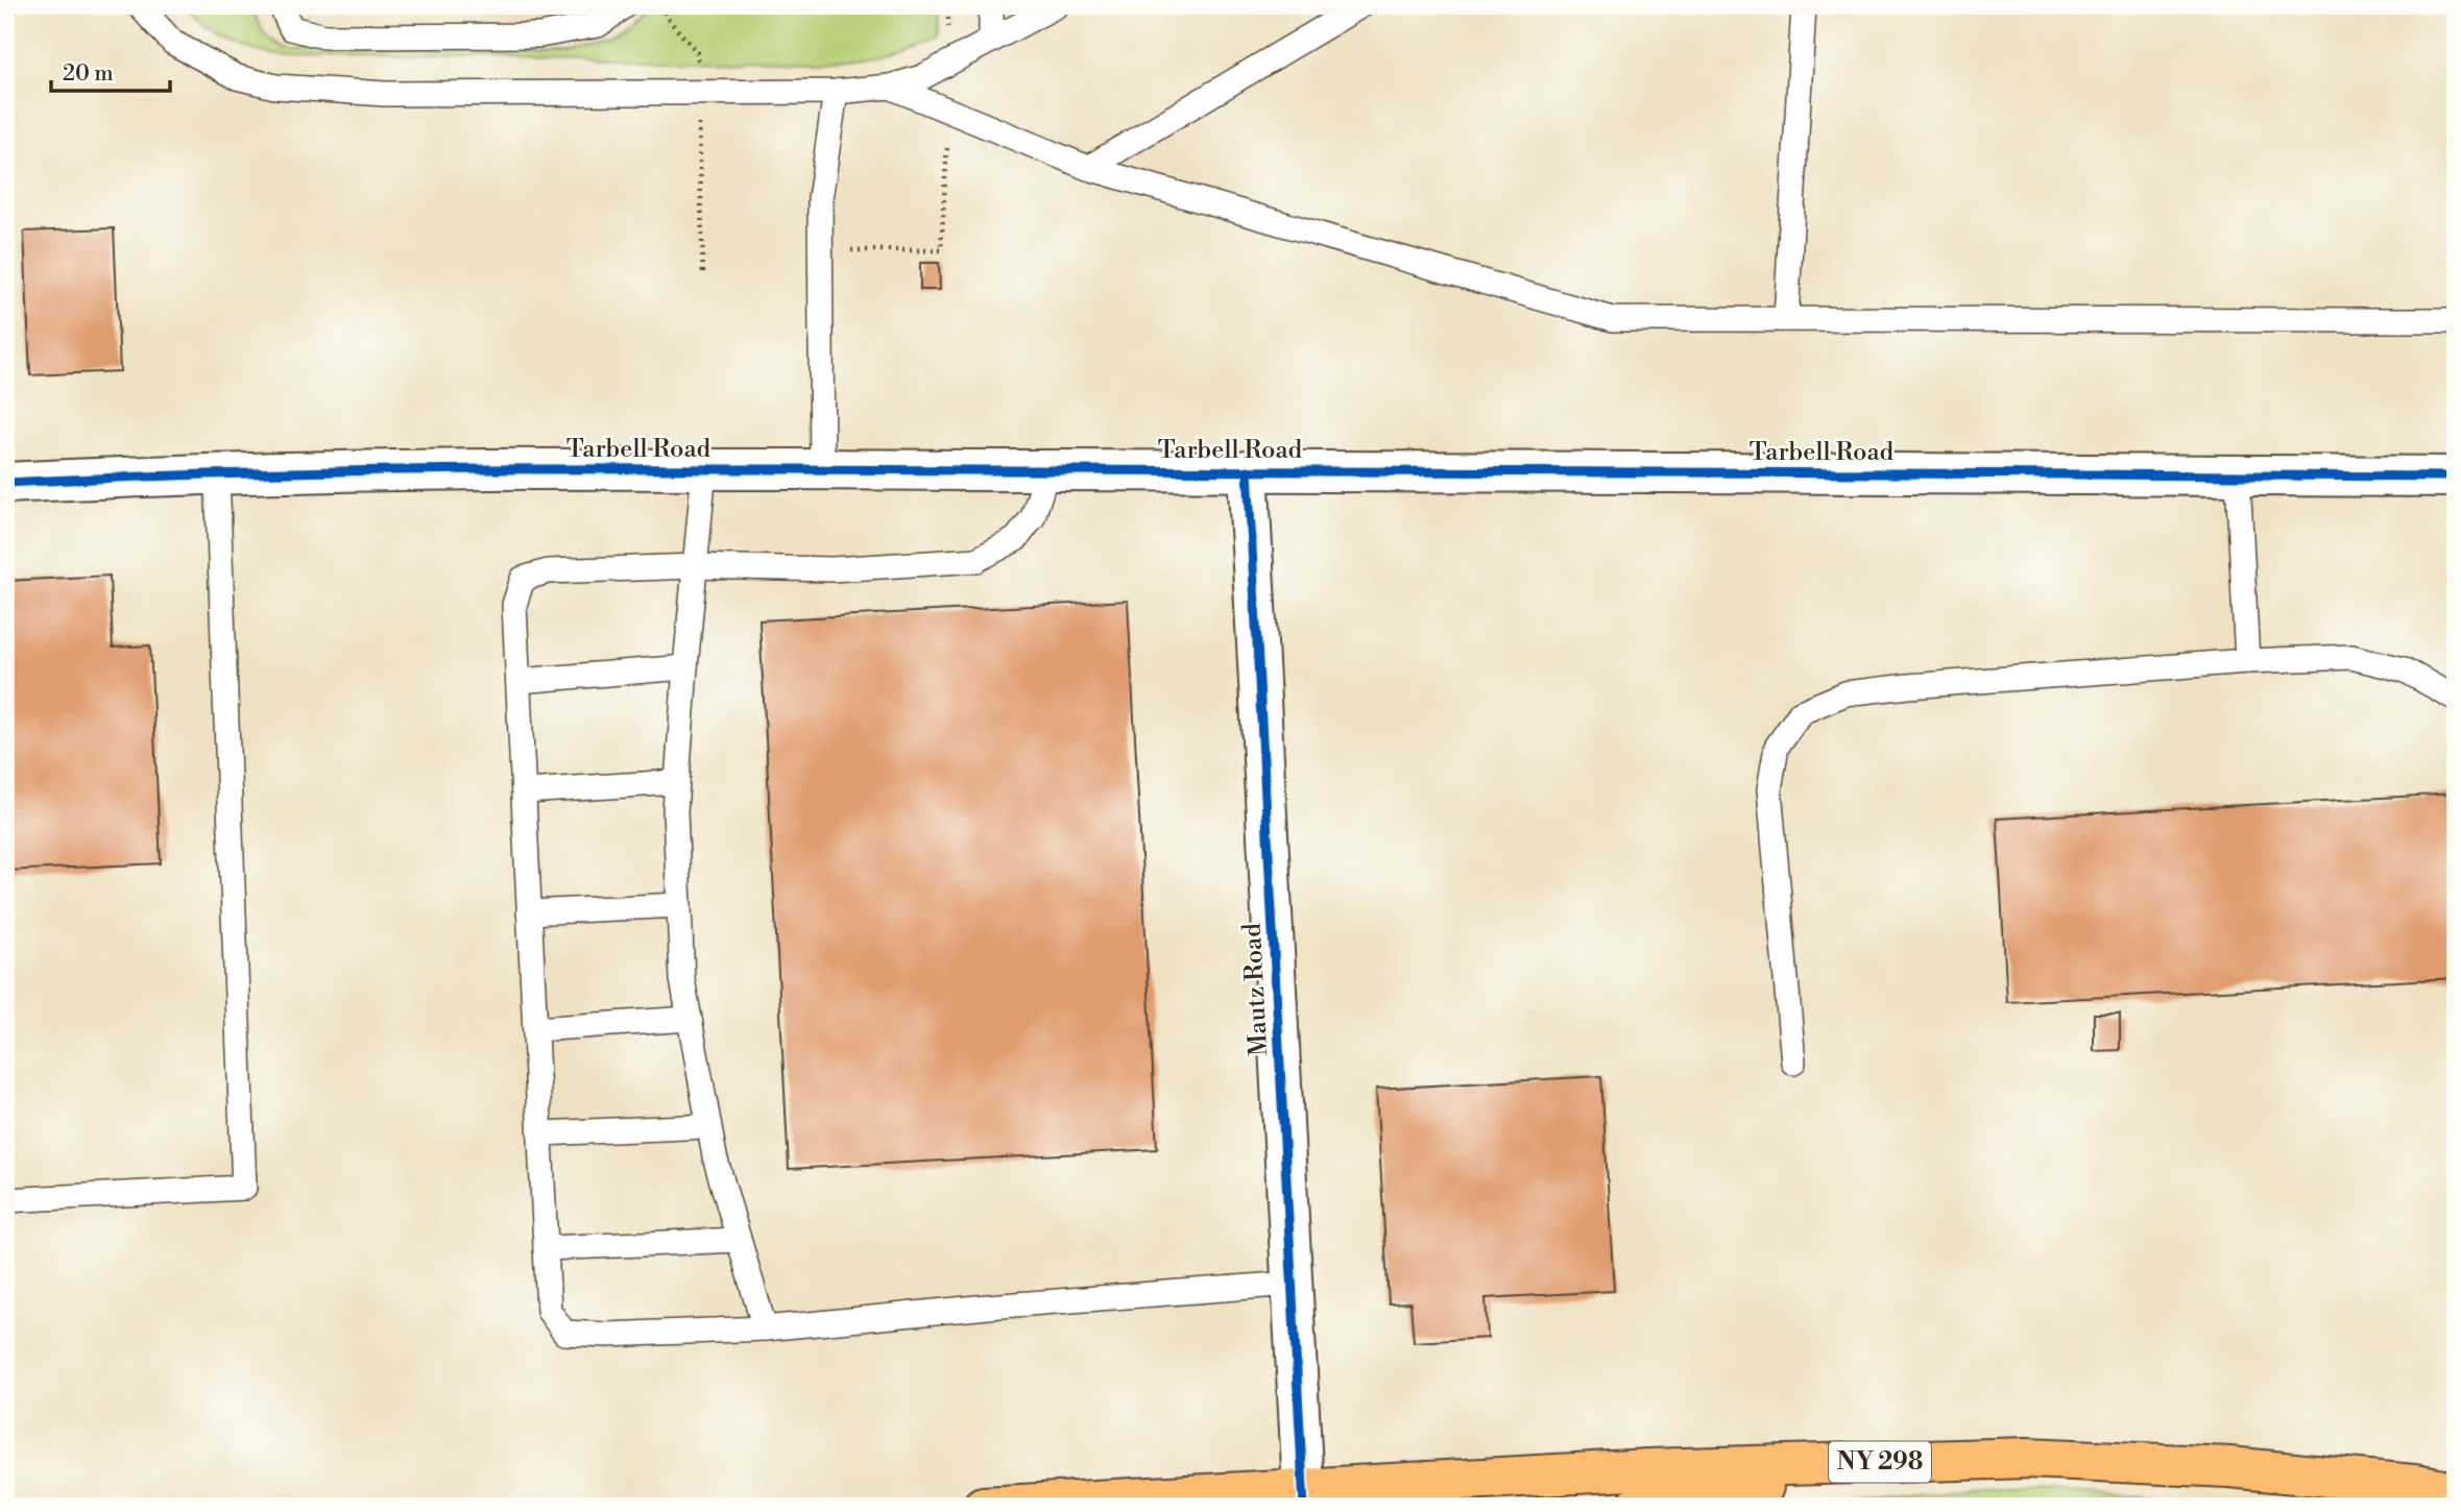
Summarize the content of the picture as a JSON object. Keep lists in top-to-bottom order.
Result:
{
  "streets": {
    "main road": ["NY 298"],
    "street": ["Tarbell Road", "Mautz Road"]
  },
  "crossings": [
    ["Tarbell Road", "Mautz Road"],
    ["Mautz Road", "NY 298"]
  ],
  "scale_bar": "20 m"
}
